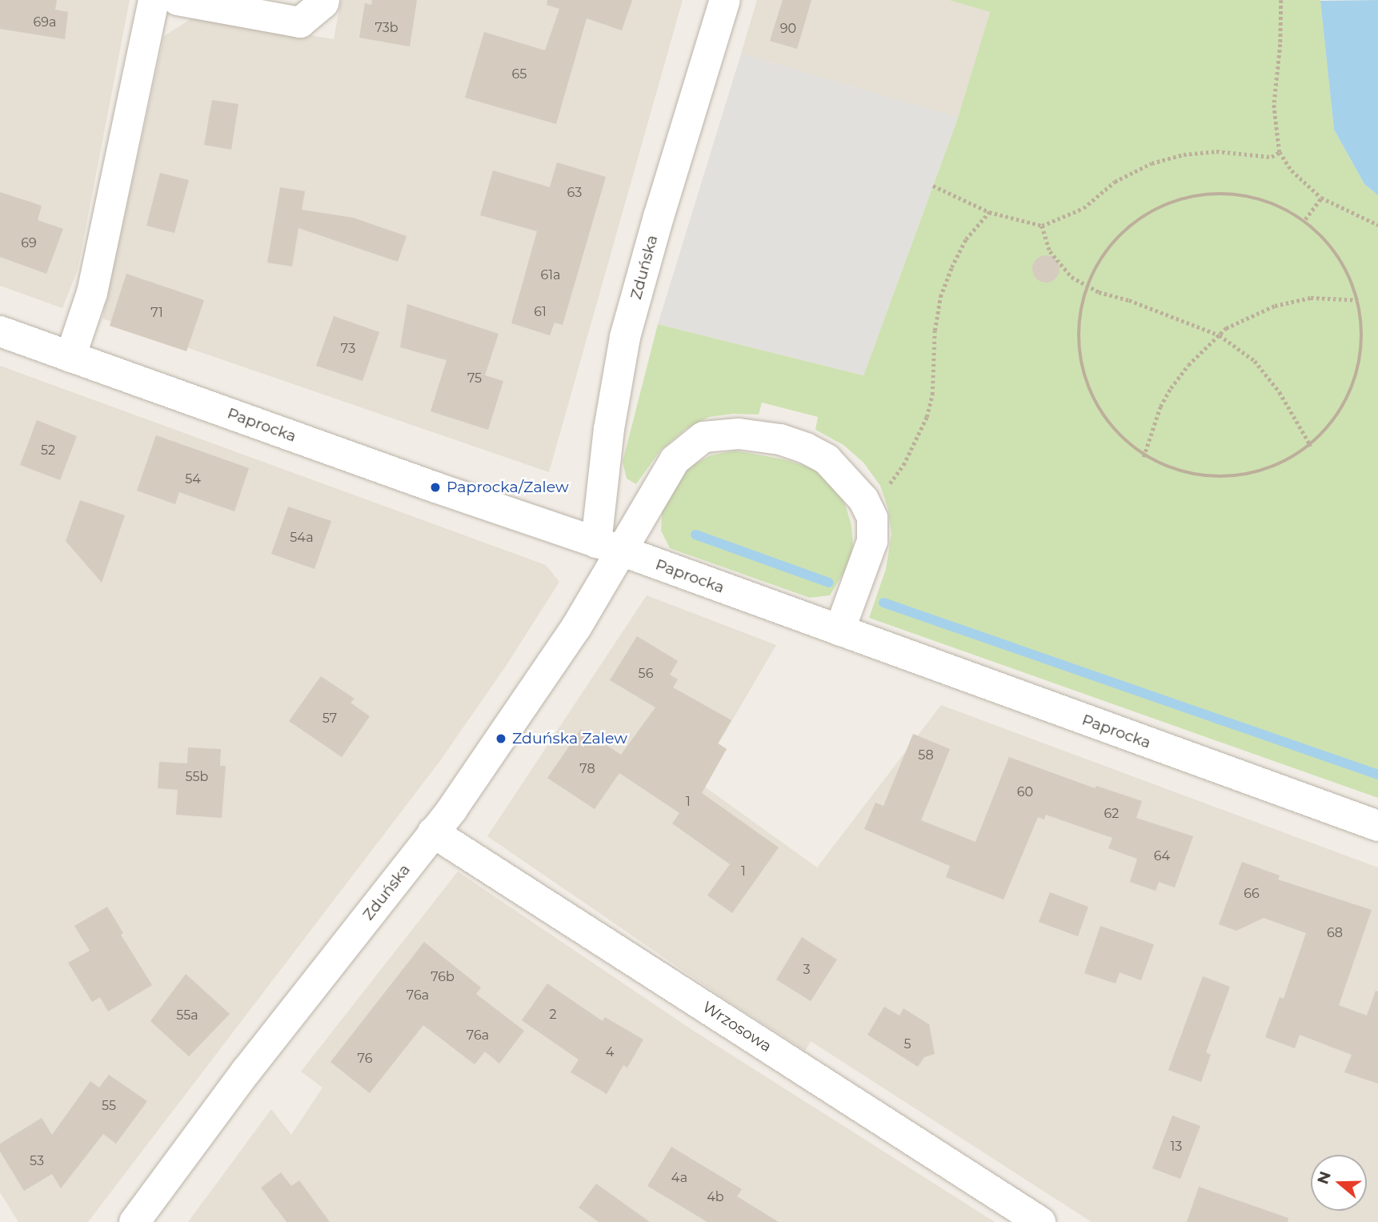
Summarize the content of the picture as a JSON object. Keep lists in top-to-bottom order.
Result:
{
  "streets": {
    "street": ["Zduńska", "Paprocka", "Wrzosowa"]
  },
  "crossings": [
    ["Zduńska", "Paprocka"],
    ["Zduńska", "Wrzosowa"]
  ],
  "places": ["Paprocka/Zalew", "Zduńska Zalew"],
  "house_numbers": [
    "69a",
    "73b",
    "90",
    "65",
    "63",
    "69",
    "61a",
    "61",
    "71",
    "73",
    "75",
    "52",
    "54",
    "54a",
    "56",
    "57",
    "58",
    "78",
    "55b",
    "60",
    "1",
    "62",
    "64",
    "1",
    "66",
    "68",
    "3",
    "76b",
    "76a",
    "2",
    "55a",
    "76a",
    "5",
    "4",
    "76",
    "55",
    "13",
    "53",
    "4a",
    "4b"
  ],
  "north": "left"
}
